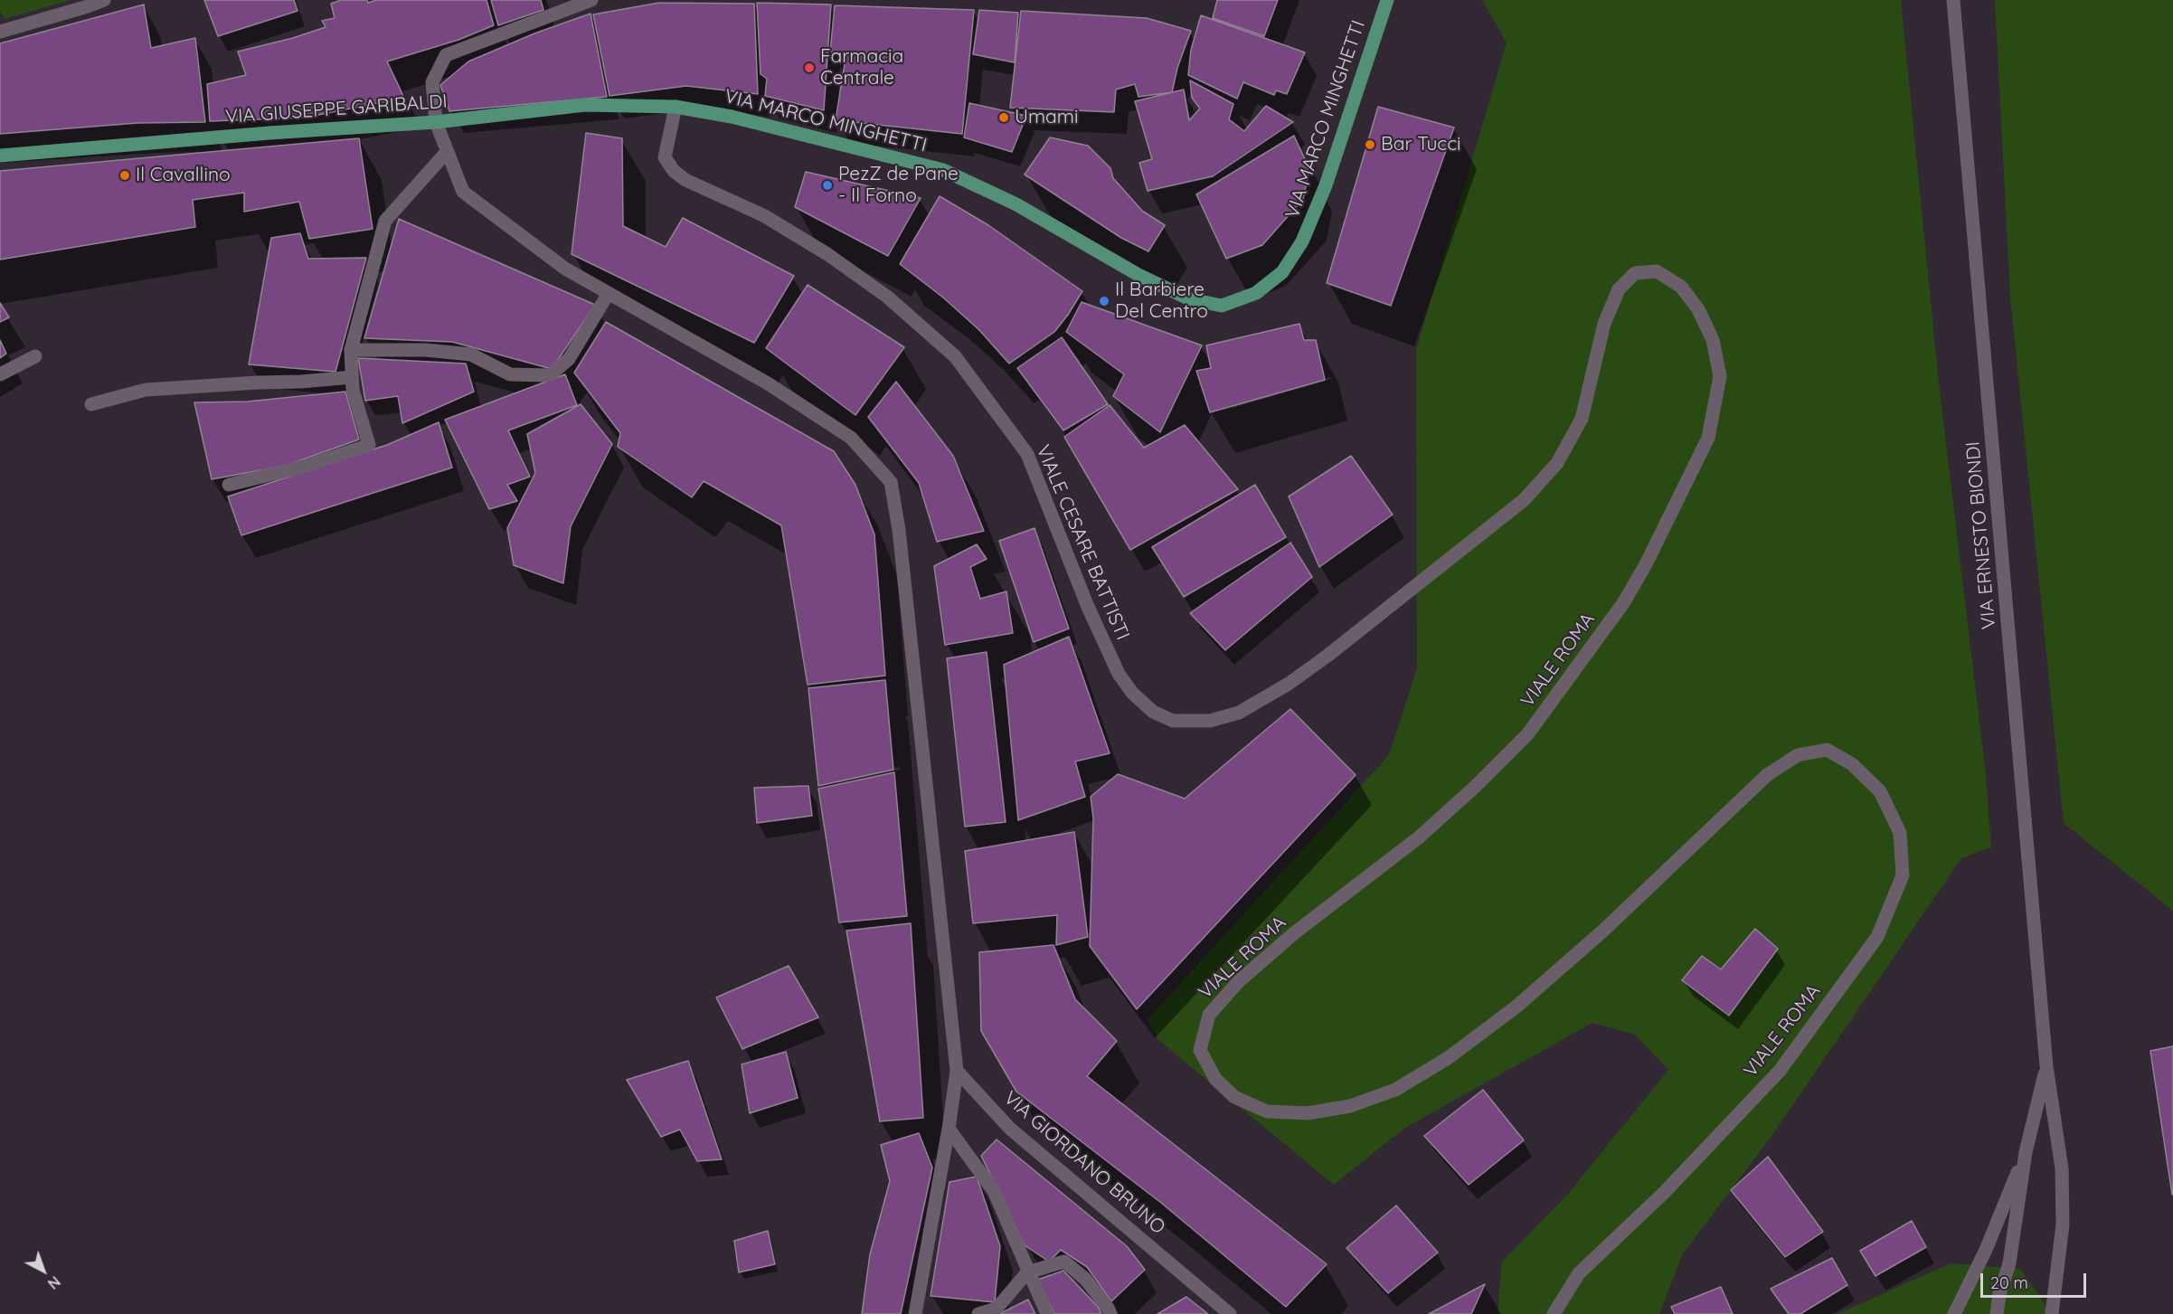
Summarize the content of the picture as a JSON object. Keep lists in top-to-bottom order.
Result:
{
  "streets": {
    "main road": ["VIA GIUSEPPE GARIBALDI", "VIA MARCO MINGHETTI"],
    "street": [
      "VIA ERNESTO BIONDI",
      "VIALE CESARE BATTISTI",
      "VIALE ROMA",
      "VIA GIORDANO BRUNO"
    ]
  },
  "crossings": [
    ["VIA GIUSEPPE GARIBALDI", "VIA MARCO MINGHETTI"],
    ["VIA GIUSEPPE GARIBALDI", "VIALE CESARE BATTISTI"],
    ["VIA MARCO MINGHETTI", "VIALE CESARE BATTISTI"],
    ["VIALE CESARE BATTISTI", "VIALE ROMA"]
  ],
  "places": [
    "Farmacia Centrale",
    "Umami",
    "Bar Tucci",
    "Il Cavallino",
    "PezZ de Pane - Il Forno",
    "Il Barbiere Del Centro"
  ],
  "scale_bar": "20 m",
  "north": "bottom right"
}
